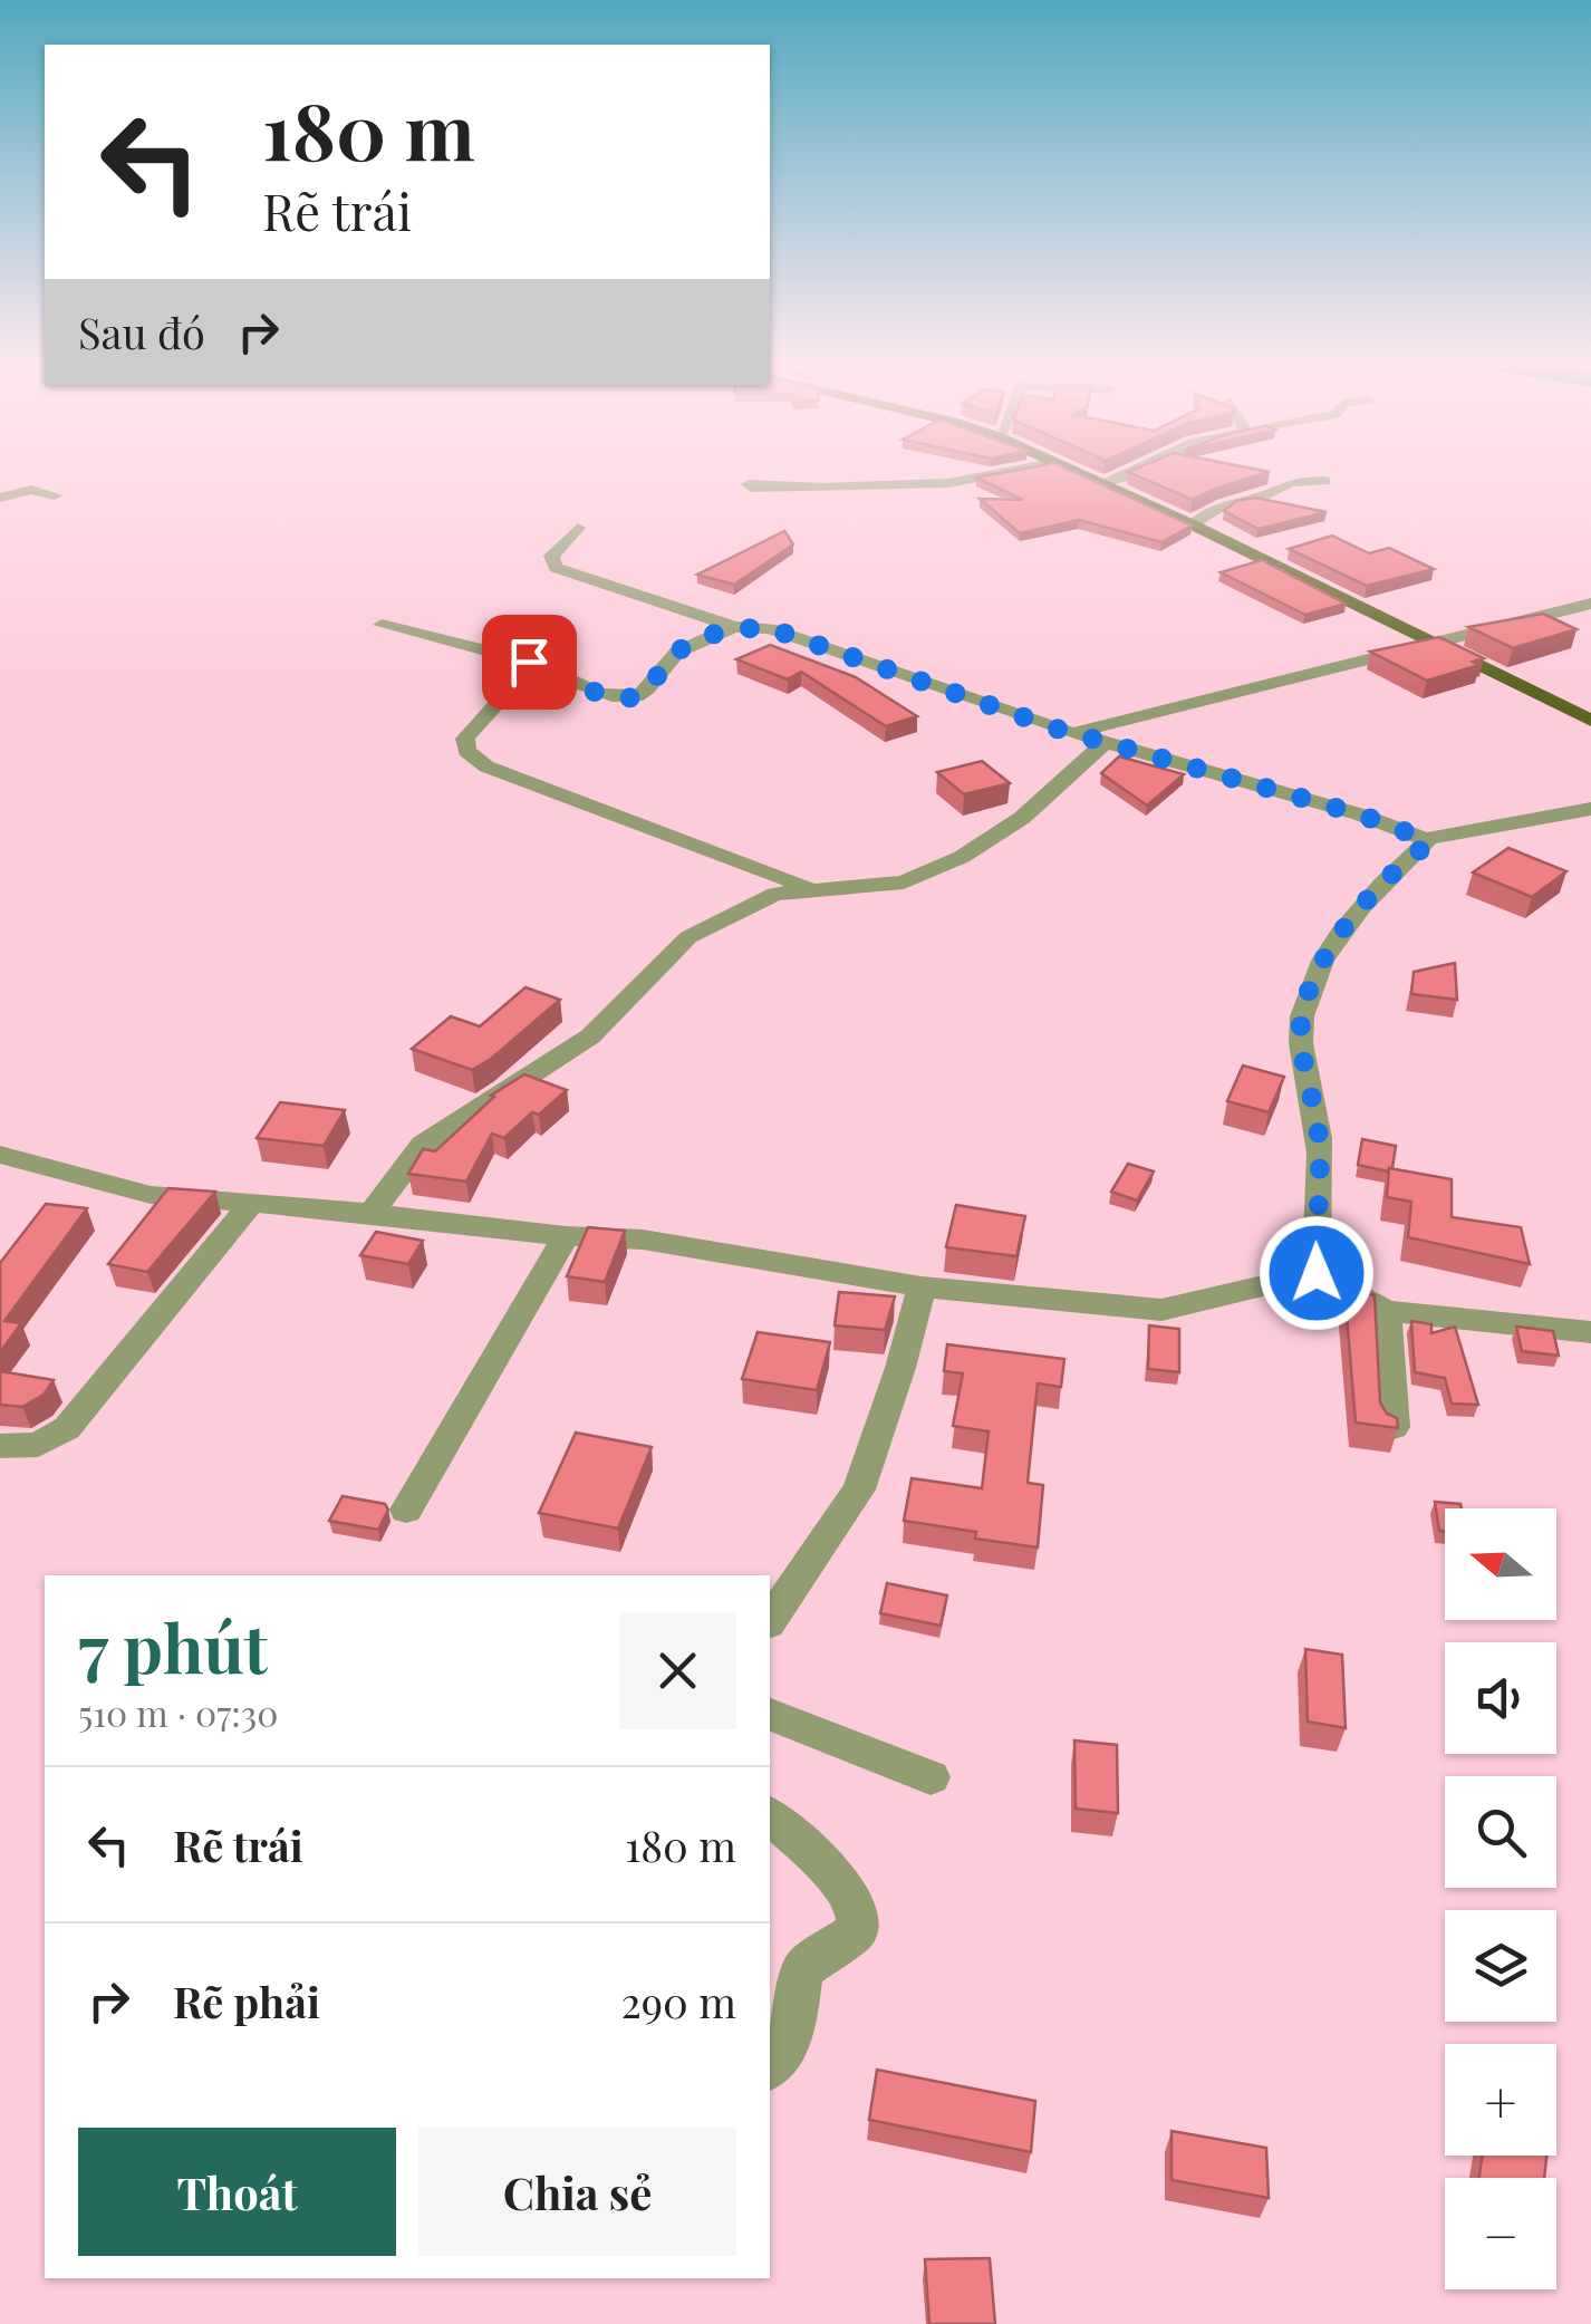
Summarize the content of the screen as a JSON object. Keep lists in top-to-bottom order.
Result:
{
  "north": "left",
  "page": {
    "turn": ["180 m", "Rẽ trái"],
    "then": "Sau đó",
    "map_buttons": ["+", "−"],
    "heading": ["7 phút", "510 m · 07:30"],
    "list": [
      {
        "name": "Rẽ trái",
        "value": "180 m"
      },
      {
        "name": "Rẽ phải",
        "value": "290 m"
      }
    ],
    "buttons": ["Thoát", "Chia sẻ"]
  }
}
